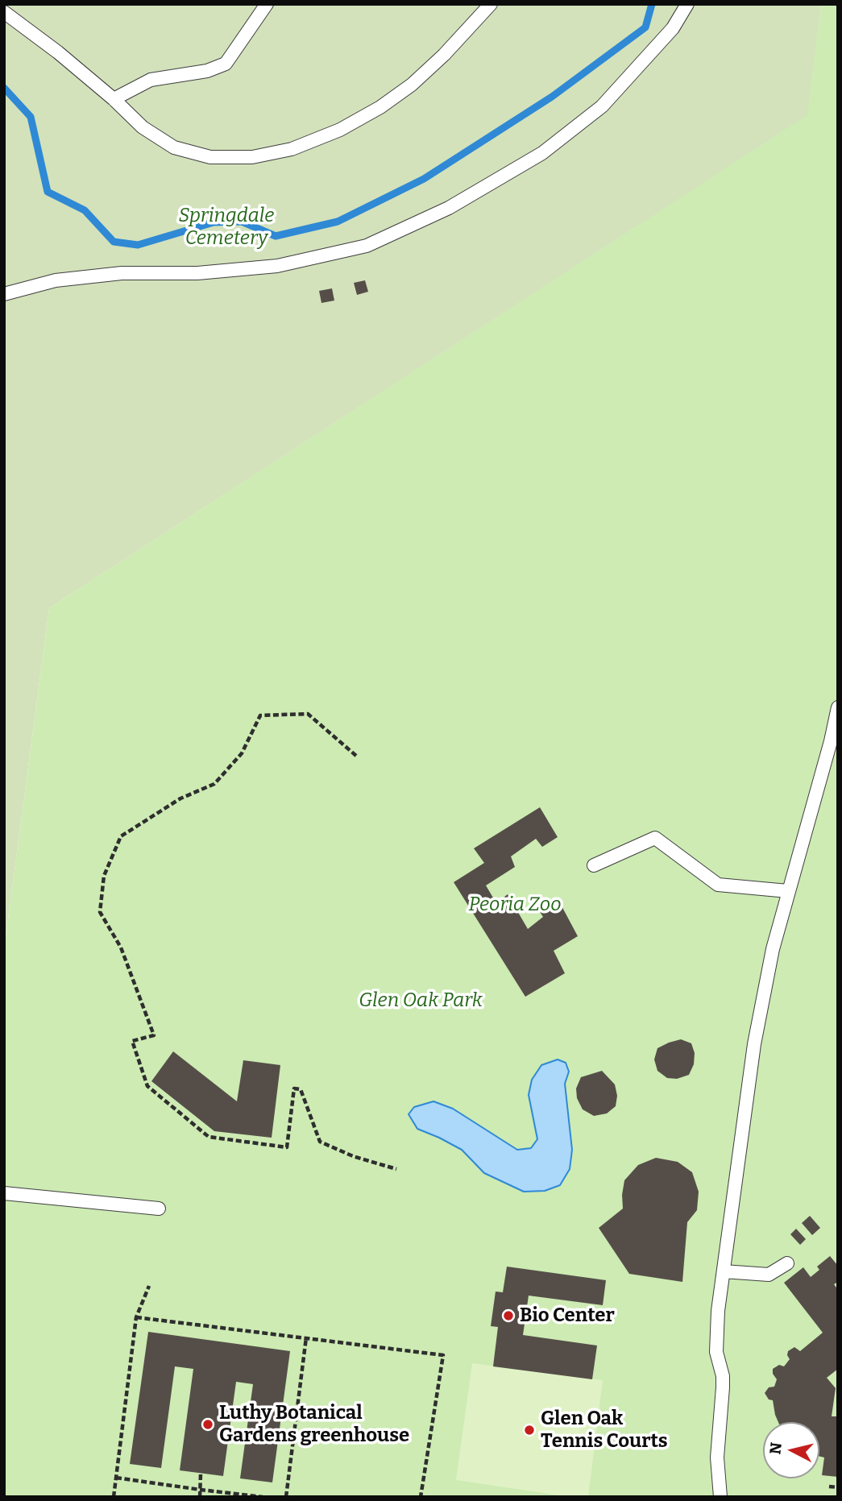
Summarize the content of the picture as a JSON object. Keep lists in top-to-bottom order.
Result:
{
  "parks": ["Springdale Cemetery", "Peoria Zoo", "Glen Oak Park"],
  "places": ["Bio Center", "Luthy Botanical Gardens greenhouse", "Glen Oak Tennis Courts"],
  "north": "left"
}
